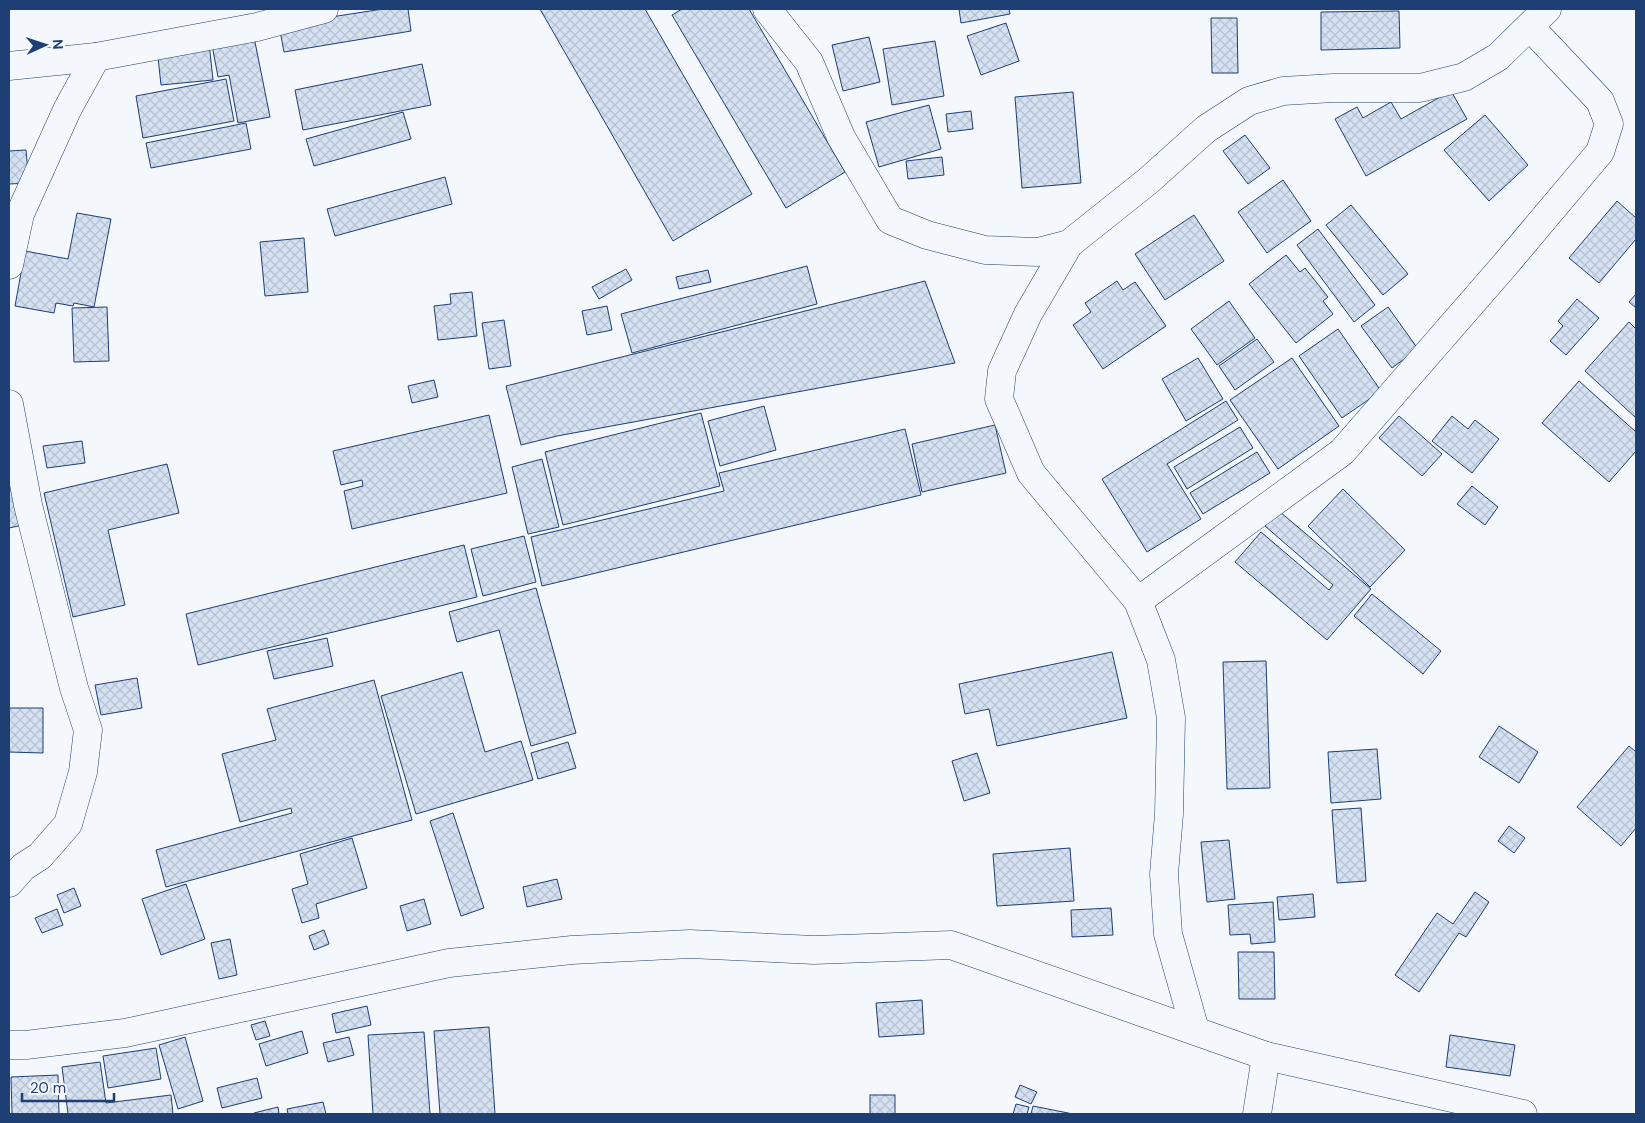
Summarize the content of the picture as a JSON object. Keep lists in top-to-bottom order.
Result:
{
  "scale_bar": "20 m",
  "north": "right"
}
